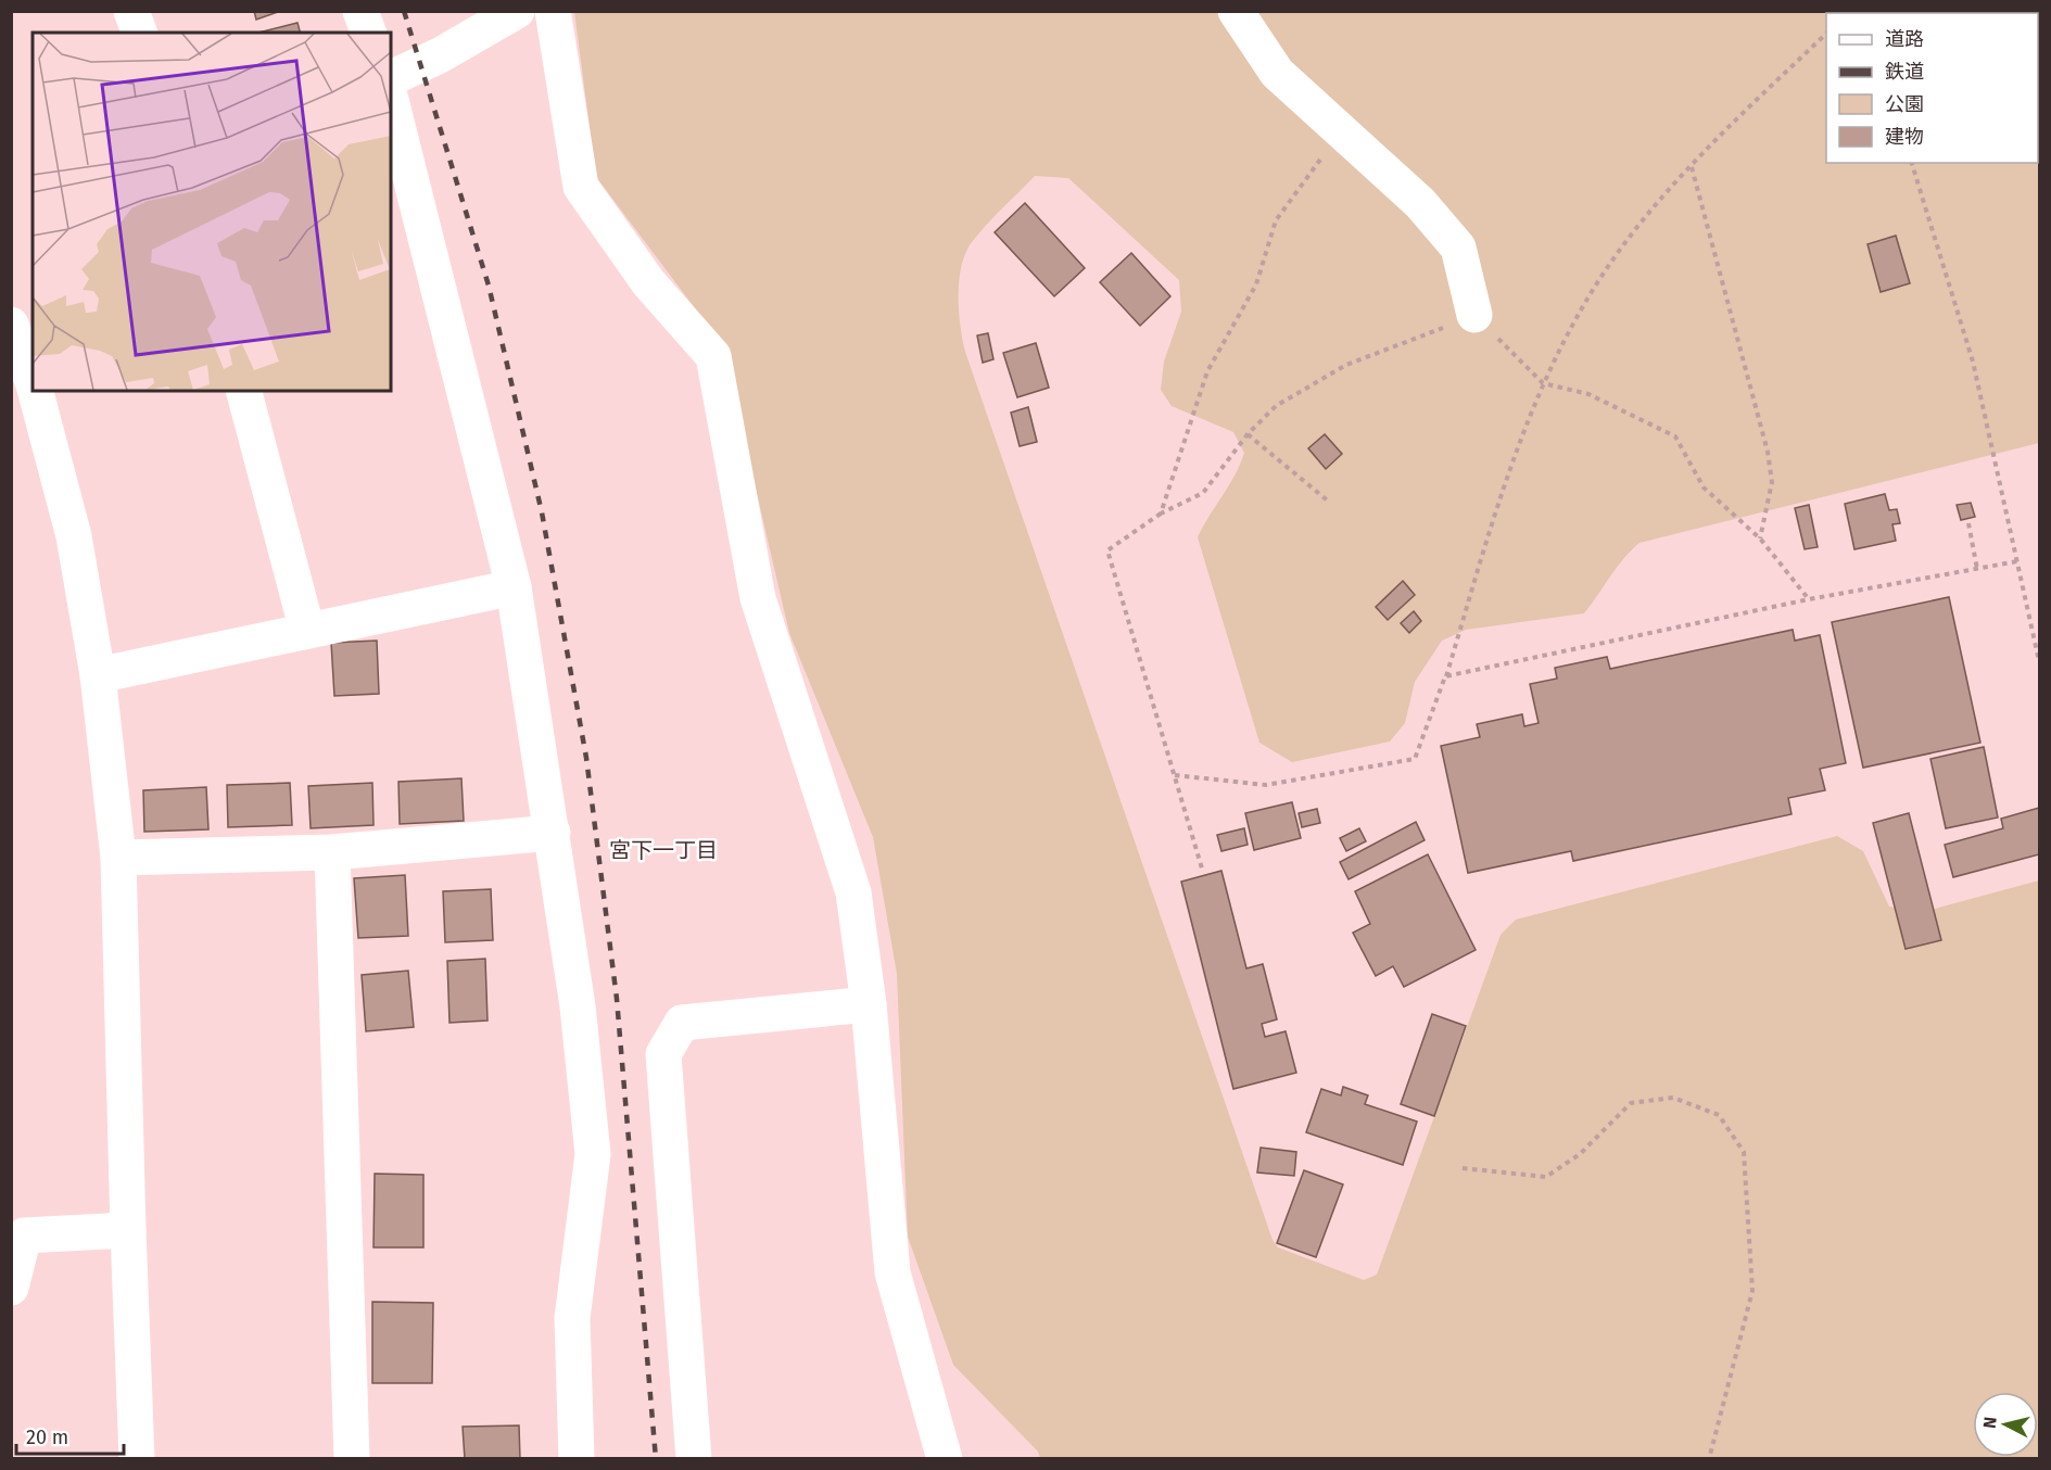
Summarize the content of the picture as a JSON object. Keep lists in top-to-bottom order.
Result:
{
  "districts": ["宮下一丁目"],
  "legend": [
    "道路",
    "鉄道",
    "公園",
    "建物"
  ],
  "scale_bar": "20 m",
  "north": "left"
}
